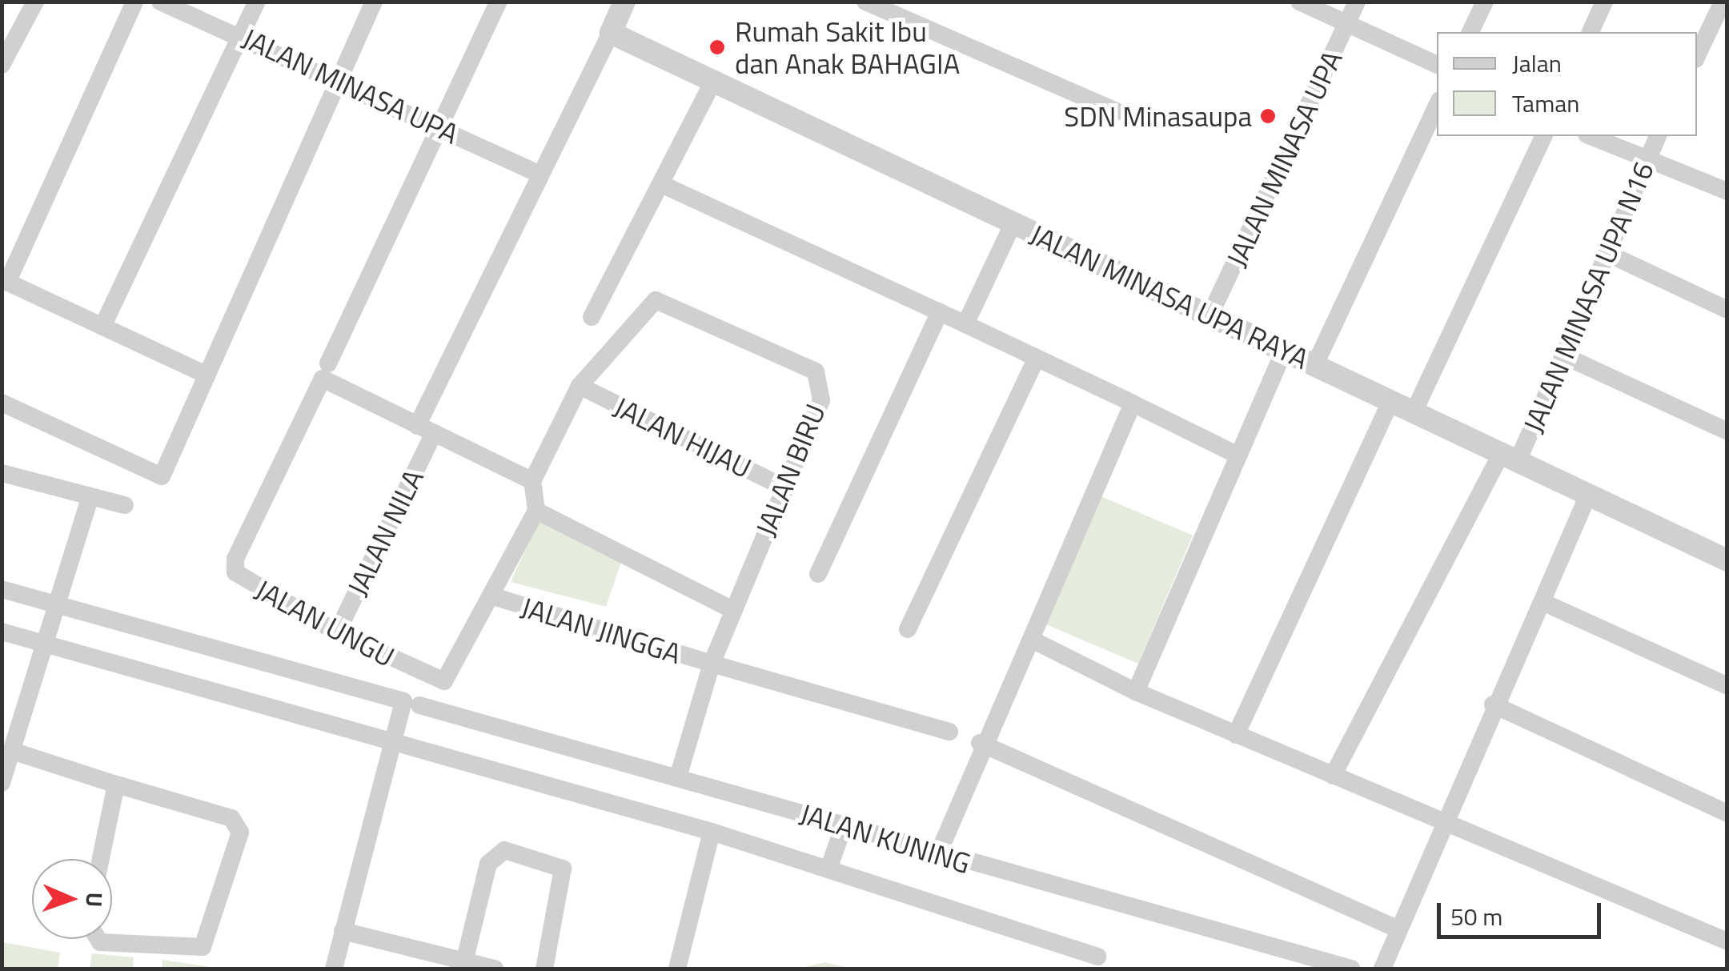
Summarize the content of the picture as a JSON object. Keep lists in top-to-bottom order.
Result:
{
  "streets": {
    "street": [
      "JALAN MINASA UPA",
      "JALAN MINASA UPA RAYA",
      "JALAN MINASA UPA N16",
      "JALAN HIJAU",
      "JALAN BIRU",
      "JALAN NILA",
      "JALAN UNGU",
      "JALAN JINGGA",
      "JALAN KUNING"
    ]
  },
  "crossings": [
    ["JALAN MINASA UPA", "JALAN MINASA UPA RAYA"],
    ["JALAN MINASA UPA", "JALAN NILA"],
    ["JALAN MINASA UPA", "JALAN UNGU"],
    ["JALAN MINASA UPA RAYA", "JALAN MINASA UPA N16"],
    ["JALAN MINASA UPA RAYA", "JALAN NILA"],
    ["JALAN HIJAU", "JALAN BIRU"],
    ["JALAN BIRU", "JALAN JINGGA"],
    ["JALAN BIRU", "JALAN KUNING"],
    ["JALAN NILA", "JALAN UNGU"],
    ["JALAN UNGU", "JALAN JINGGA"]
  ],
  "places": ["Rumah Sakit Ibu dan Anak BAHAGIA", "SDN Minasaupa"],
  "legend": ["Jalan", "Taman"],
  "scale_bar": "50 m",
  "north": "right"
}
